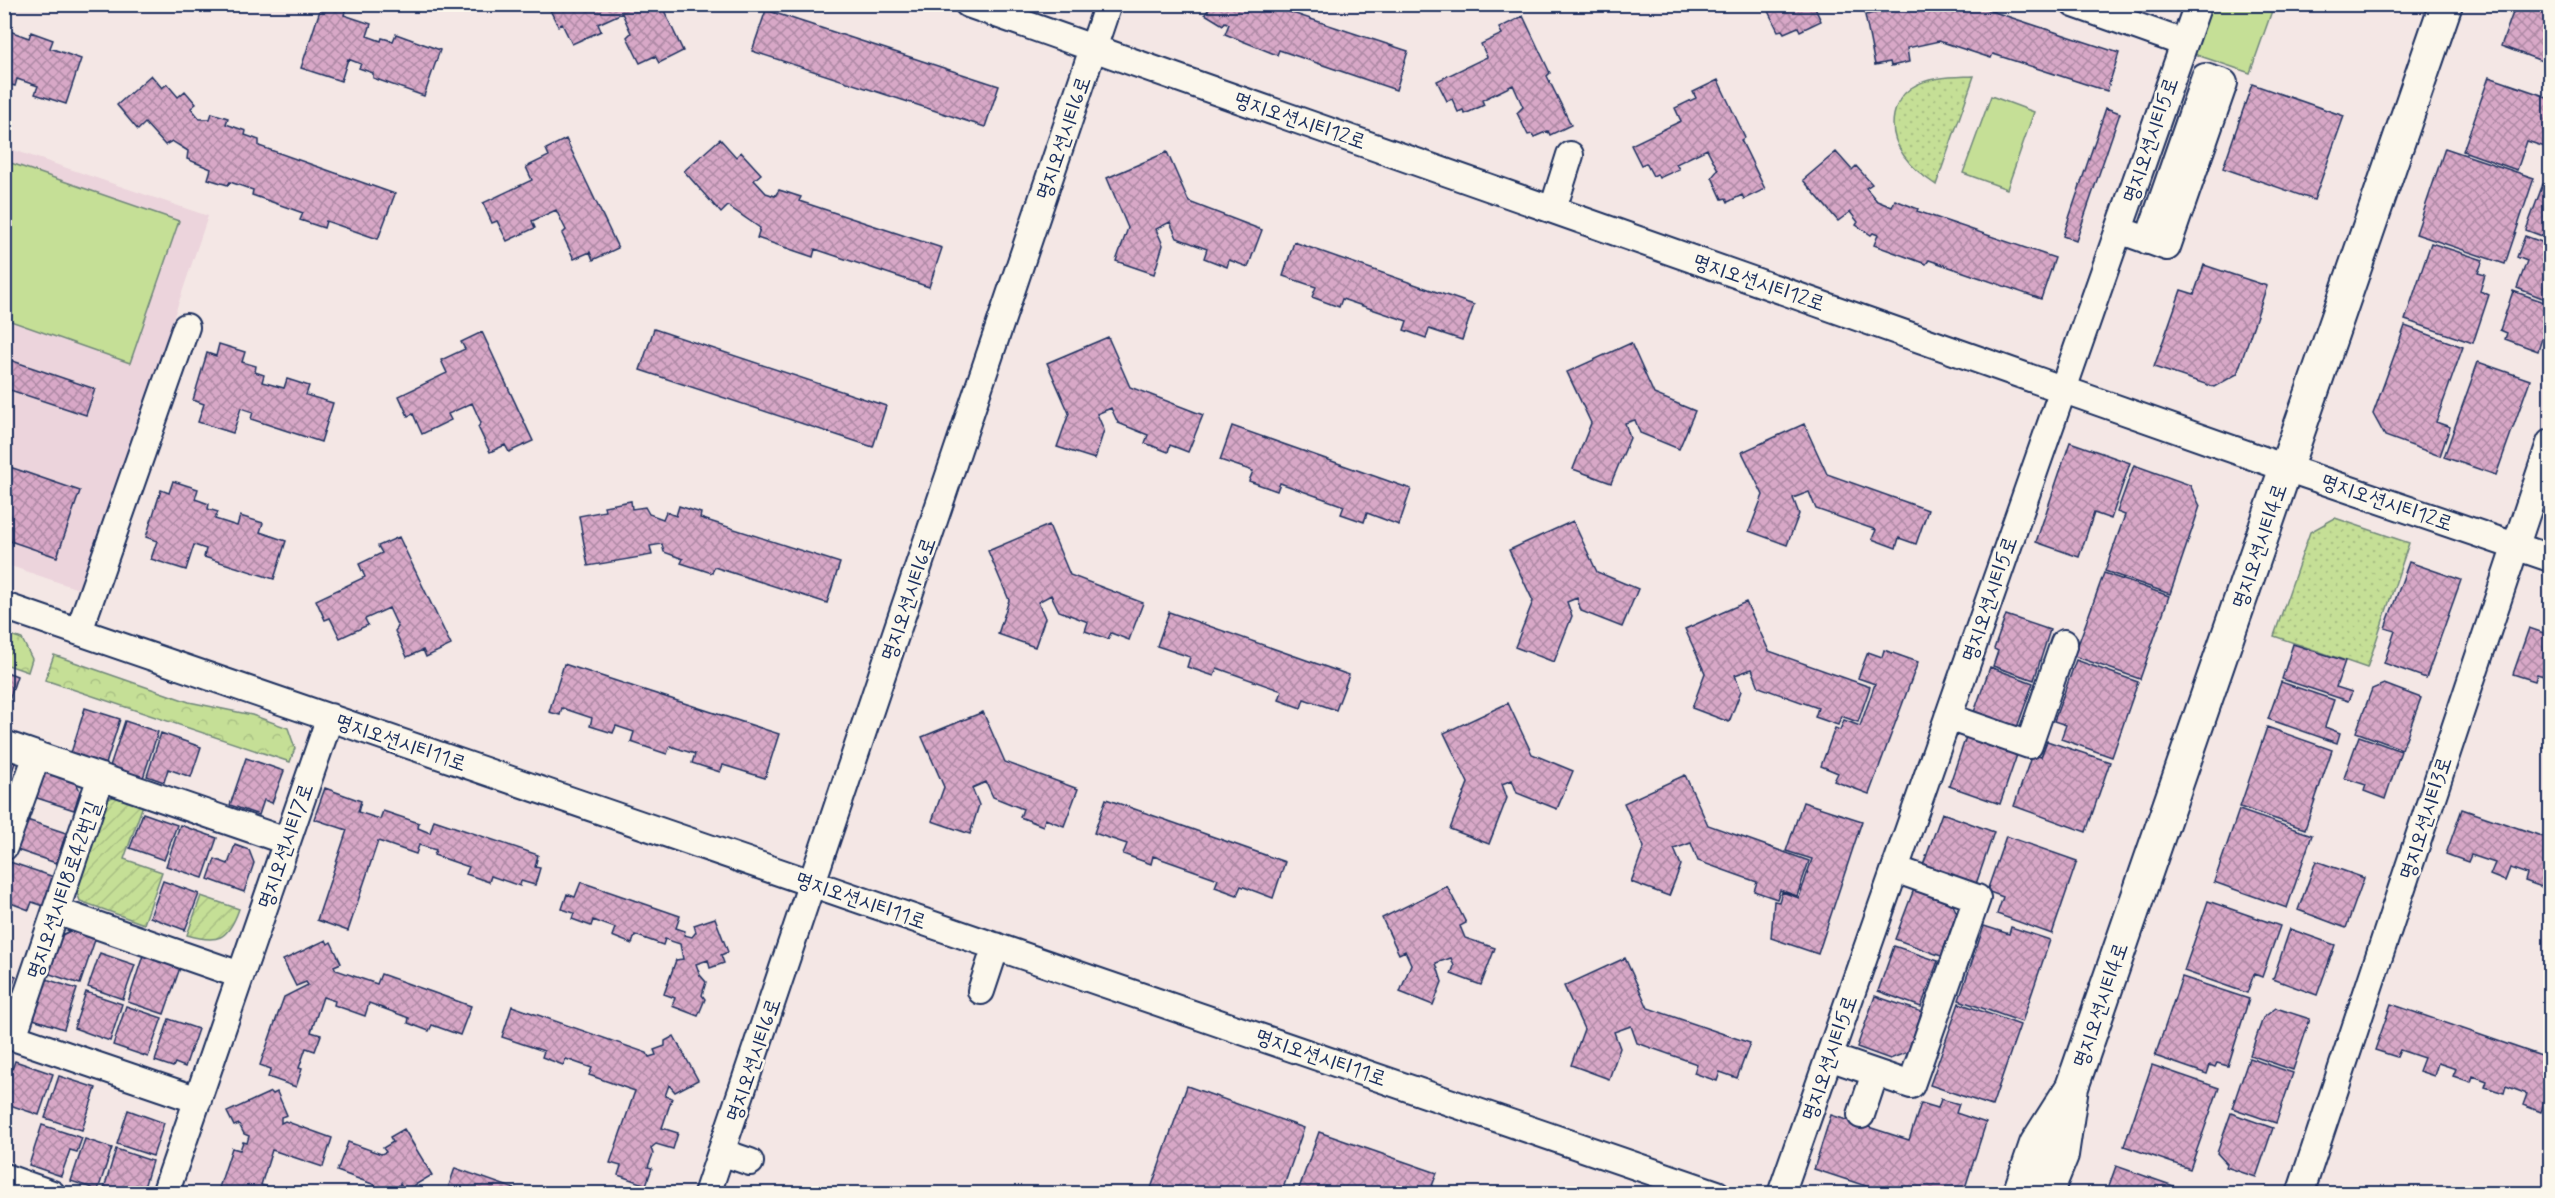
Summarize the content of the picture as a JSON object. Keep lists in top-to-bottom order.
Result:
{
  "streets": {
    "main road": ["명지오션시티4로"],
    "street": [
      "명지오션시티12로",
      "명지오션시티6로",
      "명지오션시티5로",
      "명지오션시티11로",
      "명지오션시티3로",
      "명지오션시티7로",
      "명지오션시티8로42번길"
    ]
  },
  "crossings": [
    ["명지오션시티12로", "명지오션시티6로"],
    ["명지오션시티12로", "명지오션시티5로"],
    ["명지오션시티12로", "명지오션시티4로"],
    ["명지오션시티12로", "명지오션시티3로"],
    ["명지오션시티6로", "명지오션시티11로"],
    ["명지오션시티11로", "명지오션시티7로"],
    ["명지오션시티7로", "명지오션시티8로42번길"]
  ]
}
